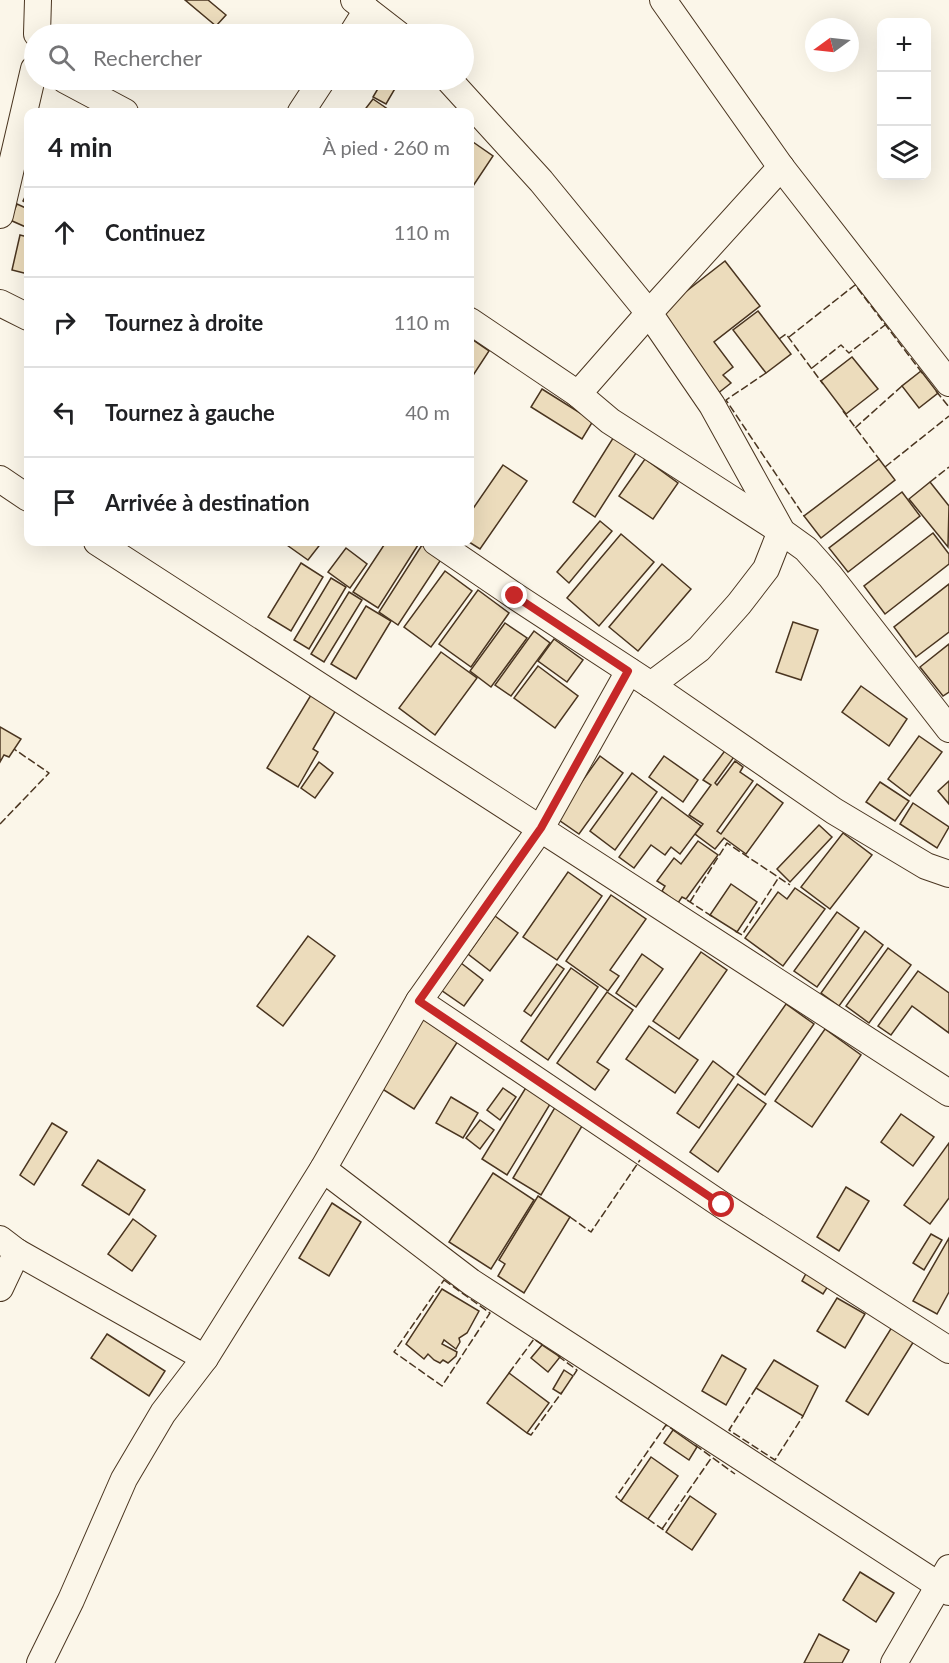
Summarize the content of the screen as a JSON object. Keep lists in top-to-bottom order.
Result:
{
  "north": "left",
  "page": {
    "map_buttons": ["+", "−"],
    "search": "Rechercher",
    "heading": ["4 min", "À pied · 260 m"],
    "list": [
      ["Continuez", "110 m"],
      ["Tournez à droite", "110 m"],
      ["Tournez à gauche", "40 m"],
      "Arrivée à destination"
    ]
  }
}
